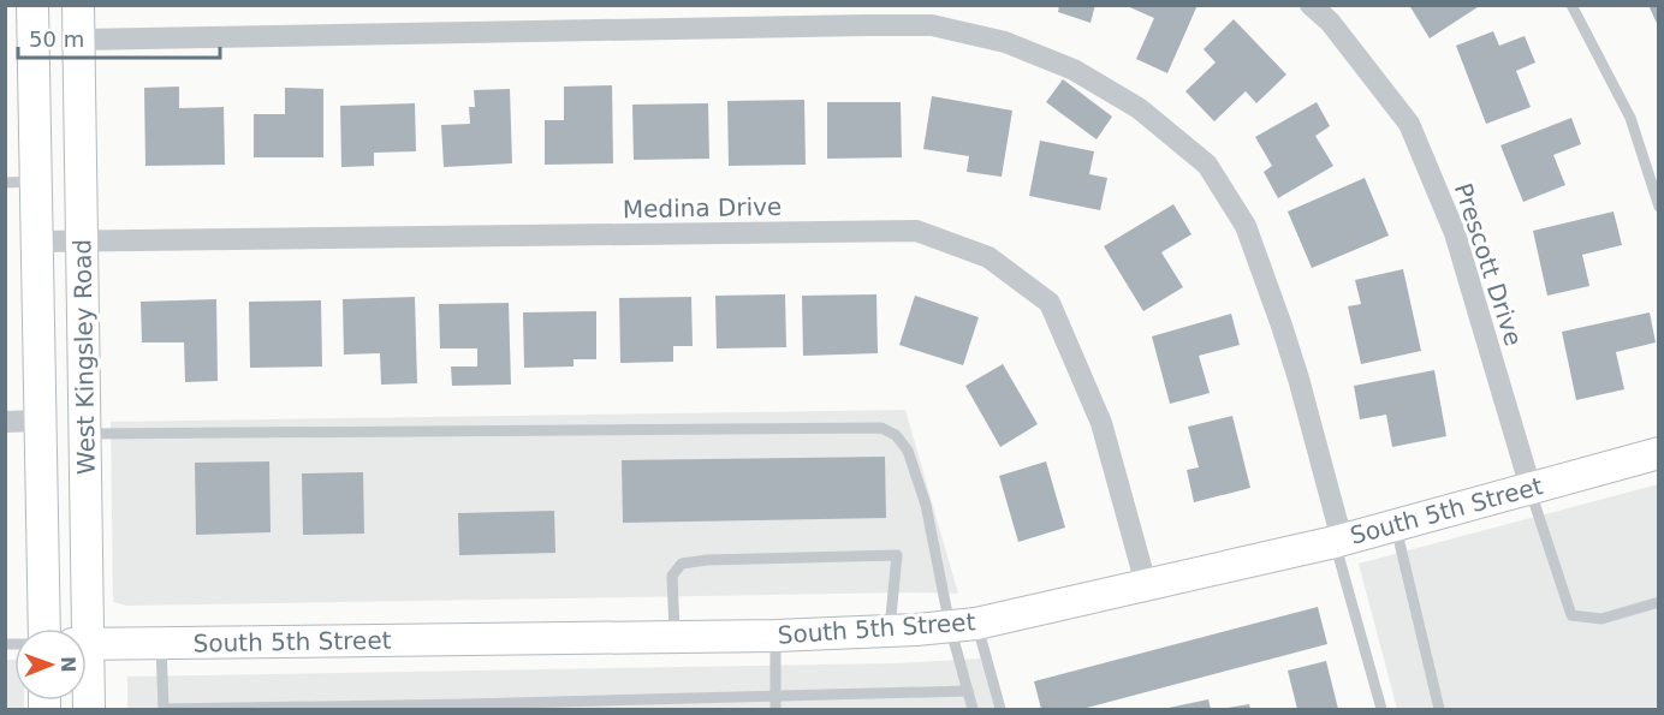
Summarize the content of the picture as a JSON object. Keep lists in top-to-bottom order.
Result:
{
  "streets": {
    "street": [
      "Medina Drive",
      "Prescott Drive",
      "West Kingsley Road",
      "South 5th Street"
    ]
  },
  "crossings": [
    ["Medina Drive", "West Kingsley Road"],
    ["Medina Drive", "South 5th Street"],
    ["Prescott Drive", "South 5th Street"]
  ],
  "scale_bar": "50 m",
  "north": "right"
}
